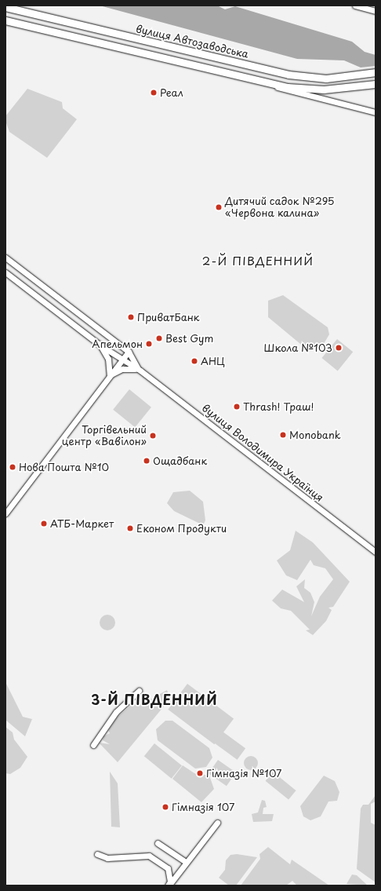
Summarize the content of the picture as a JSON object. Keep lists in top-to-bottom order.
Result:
{
  "streets": {
    "main road": ["вулиця Автозаводська"],
    "street": ["вулиця Володимира Українця"]
  },
  "districts": ["2-Й ПІВДЕННИЙ", "3-Й ПІВДЕННИЙ"],
  "places": [
    "Реал",
    "Дитячий садок №295 «Червона калина»",
    "ПриватБанк",
    "Best Gym",
    "Апельмон",
    "Школа №103",
    "АНЦ",
    "Thrash! Траш!",
    "Monobank",
    "Торгівельний центр «Вавілон»",
    "Ощадбанк",
    "Нова Пошта №10",
    "АТБ-Маркет",
    "Економ Продукти",
    "Гімназія №107",
    "Гімназія 107"
  ]
}
